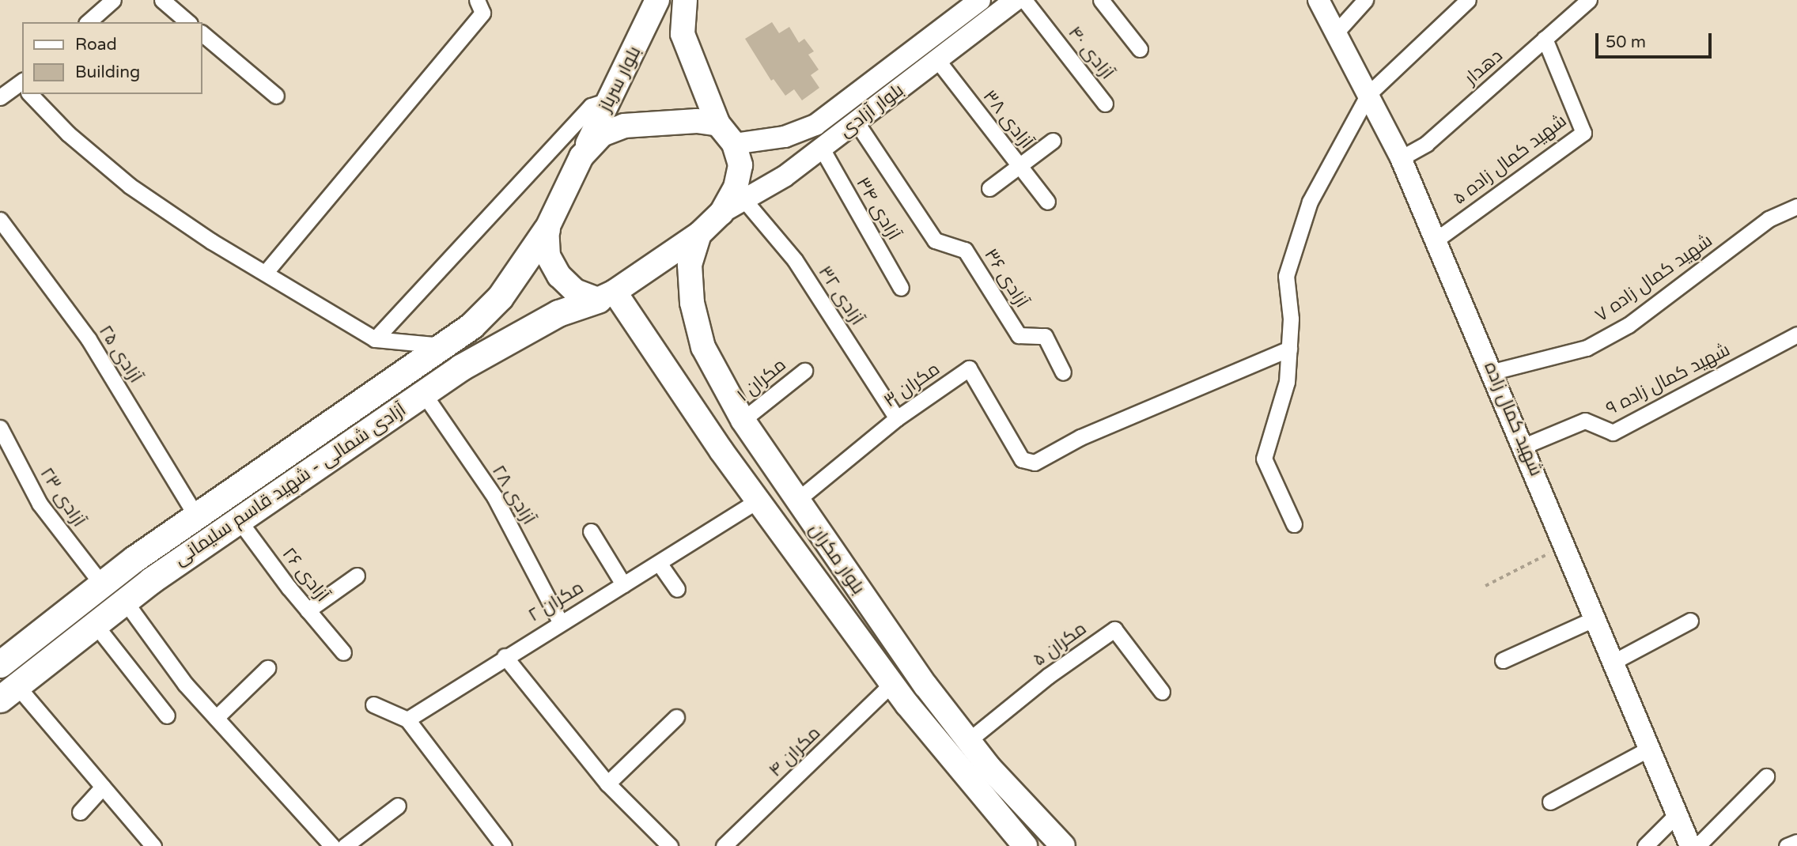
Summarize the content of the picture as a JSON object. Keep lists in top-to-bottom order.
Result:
{
  "streets": {
    "highway": ["آزادی شمالی - شهید قاسم سلیمانی"],
    "main road": ["بلوار سرباز", "بلوار مکران"],
    "street": [
      "آزادی ۴۰",
      "دهدار",
      "بلوار آزادی",
      "آزادی ۳۸",
      "شهید کمال زاده ۵",
      "آزادی ۳۴",
      "آزادی ۳۶",
      "شهید کمال زاده ۷",
      "آزادی ۳۲",
      "آزادی ۲۵",
      "شهید کمال زاده ۹",
      "مکران ۱",
      "مکران ۳",
      "شهید کمال زاده",
      "آزادی ۲۸",
      "آزادی ۲۳",
      "آزادی ۲۶",
      "مکران ۲",
      "مکران ۵",
      "مکران ۴"
    ]
  },
  "crossings": [
    ["دهدار", "شهید کمال زاده ۵"],
    ["دهدار", "شهید کمال زاده"],
    ["بلوار سرباز", "بلوار آزادی"],
    ["بلوار سرباز", "آزادی شمالی - شهید قاسم سلیمانی"],
    ["بلوار سرباز", "بلوار مکران"],
    ["بلوار آزادی", "آزادی ۳۸"],
    ["بلوار آزادی", "آزادی ۳۴"],
    ["بلوار آزادی", "آزادی ۳۶"],
    ["بلوار آزادی", "آزادی ۳۲"],
    ["بلوار آزادی", "آزادی شمالی - شهید قاسم سلیمانی"],
    ["بلوار آزادی", "بلوار مکران"],
    ["شهید کمال زاده ۵", "شهید کمال زاده"],
    ["شهید کمال زاده ۷", "شهید کمال زاده"],
    ["آزادی ۳۲", "مکران ۳"],
    ["آزادی ۲۵", "آزادی شمالی - شهید قاسم سلیمانی"],
    ["شهید کمال زاده ۹", "شهید کمال زاده"],
    ["مکران ۱", "بلوار مکران"],
    ["مکران ۳", "بلوار مکران"],
    ["آزادی شمالی - شهید قاسم سلیمانی", "آزادی ۲۸"],
    ["آزادی شمالی - شهید قاسم سلیمانی", "آزادی ۲۳"],
    ["آزادی شمالی - شهید قاسم سلیمانی", "بلوار مکران"],
    ["آزادی شمالی - شهید قاسم سلیمانی", "آزادی ۲۶"],
    ["آزادی ۲۸", "مکران ۲"],
    ["بلوار مکران", "مکران ۲"],
    ["بلوار مکران", "مکران ۵"],
    ["بلوار مکران", "مکران ۴"]
  ],
  "legend": ["Road", "Building"],
  "scale_bar": "50 m"
}
